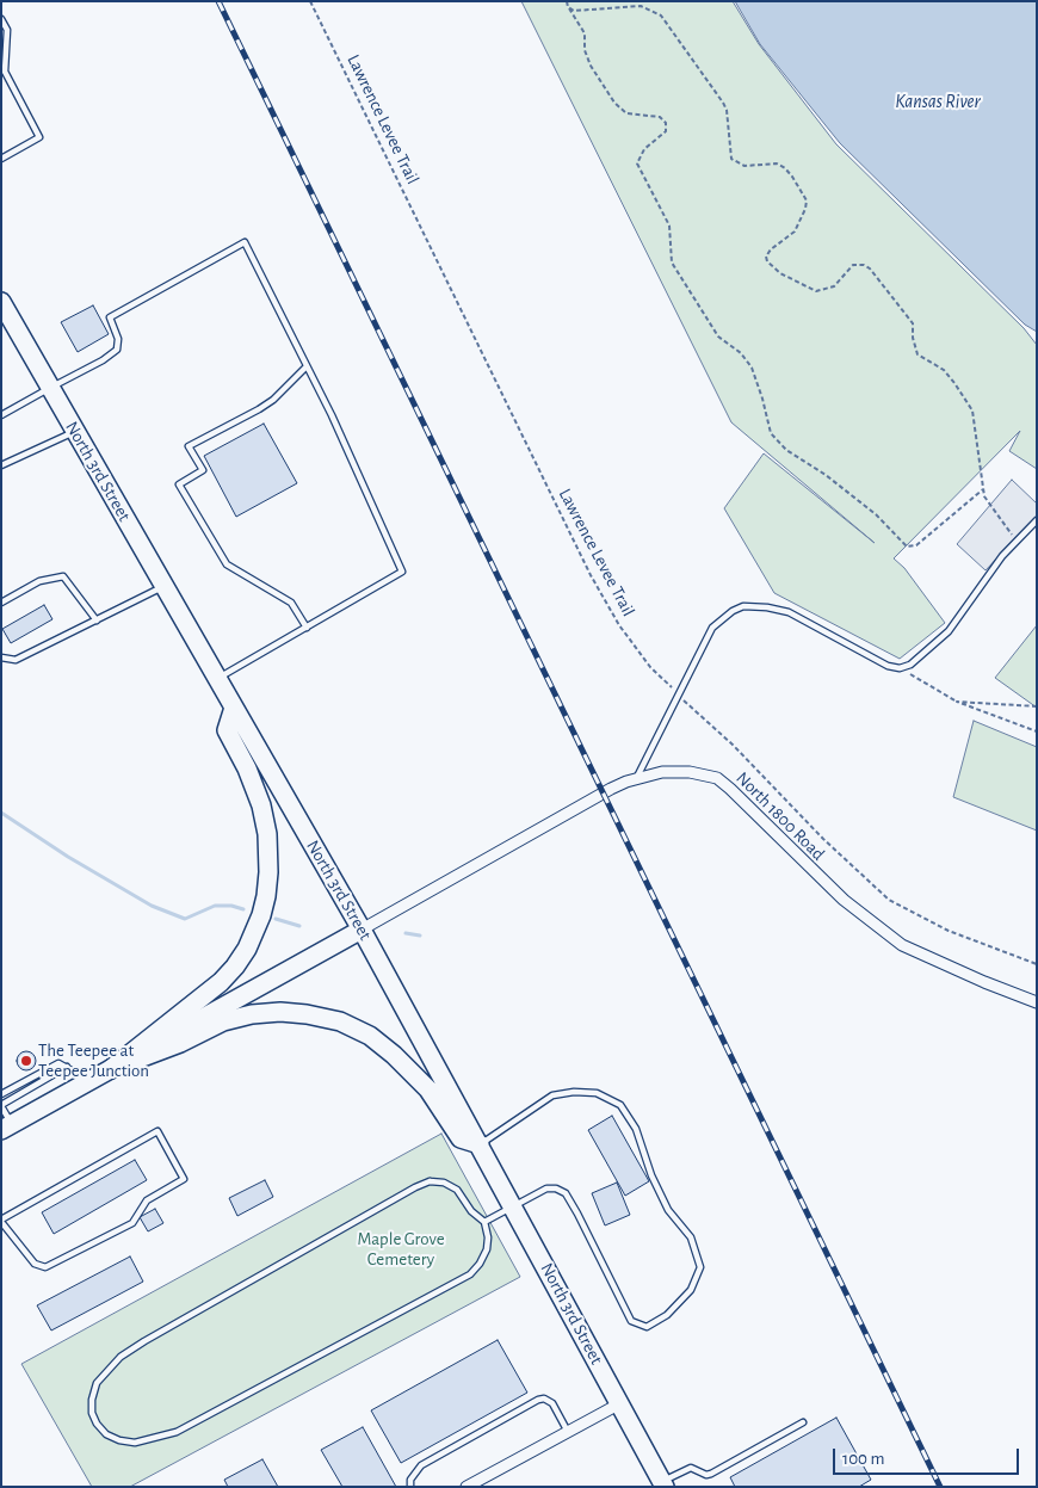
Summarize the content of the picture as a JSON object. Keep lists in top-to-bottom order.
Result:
{
  "streets": {
    "main road": ["North 3rd Street"],
    "street": ["North 1800 Road"],
    "path": ["Lawrence Levee Trail"]
  },
  "crossings": [
    ["North 3rd Street", "North 1800 Road"]
  ],
  "water": ["Kansas River"],
  "parks": ["Maple Grove Cemetery"],
  "places": ["The Teepee at Teepee Junction"],
  "scale_bar": "100 m"
}
